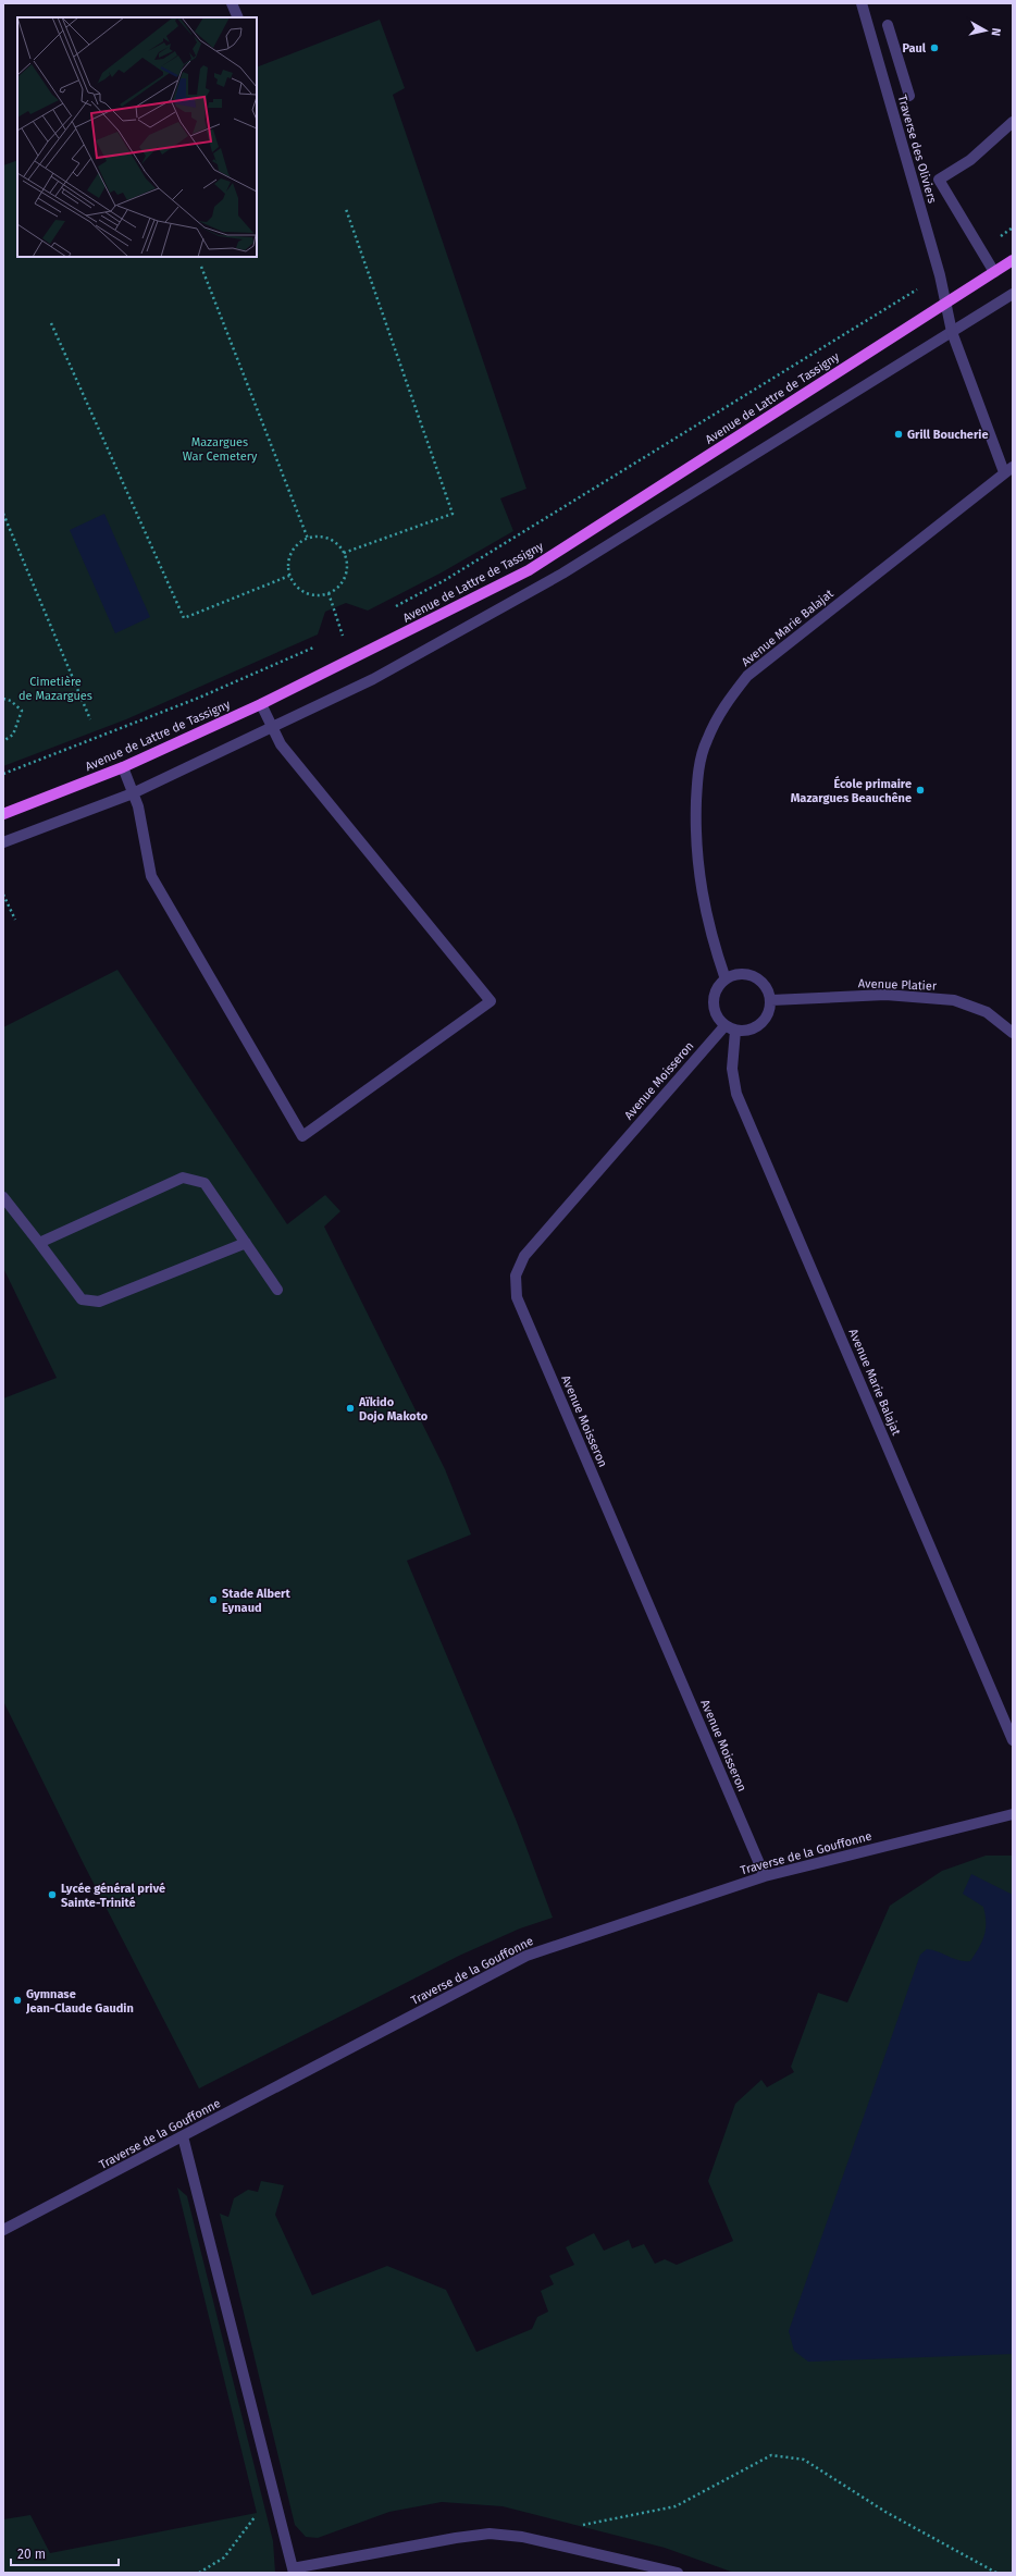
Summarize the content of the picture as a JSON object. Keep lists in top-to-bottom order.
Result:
{
  "streets": {
    "main road": ["Avenue de Lattre de Tassigny"],
    "street": [
      "Traverse des Oliviers",
      "Avenue Marie Balajat",
      "Avenue Platier",
      "Avenue Moisseron",
      "Traverse de la Gouffonne"
    ]
  },
  "crossings": [
    ["Traverse des Oliviers", "Avenue de Lattre de Tassigny"],
    ["Traverse des Oliviers", "Avenue Marie Balajat"],
    ["Avenue Marie Balajat", "Avenue Platier"],
    ["Avenue Marie Balajat", "Avenue Moisseron"],
    ["Avenue Platier", "Avenue Moisseron"],
    ["Avenue Moisseron", "Traverse de la Gouffonne"]
  ],
  "parks": ["Mazargues War Cemetery", "Cimetière de Mazargues"],
  "places": [
    "Paul",
    "Grill Boucherie",
    "École primaire Mazargues Beauchêne",
    "Aïkido Dojo Makoto",
    "Stade Albert Eynaud",
    "Lycée général privé Sainte-Trinité",
    "Gymnase Jean-Claude Gaudin"
  ],
  "scale_bar": "20 m",
  "north": "right"
}
